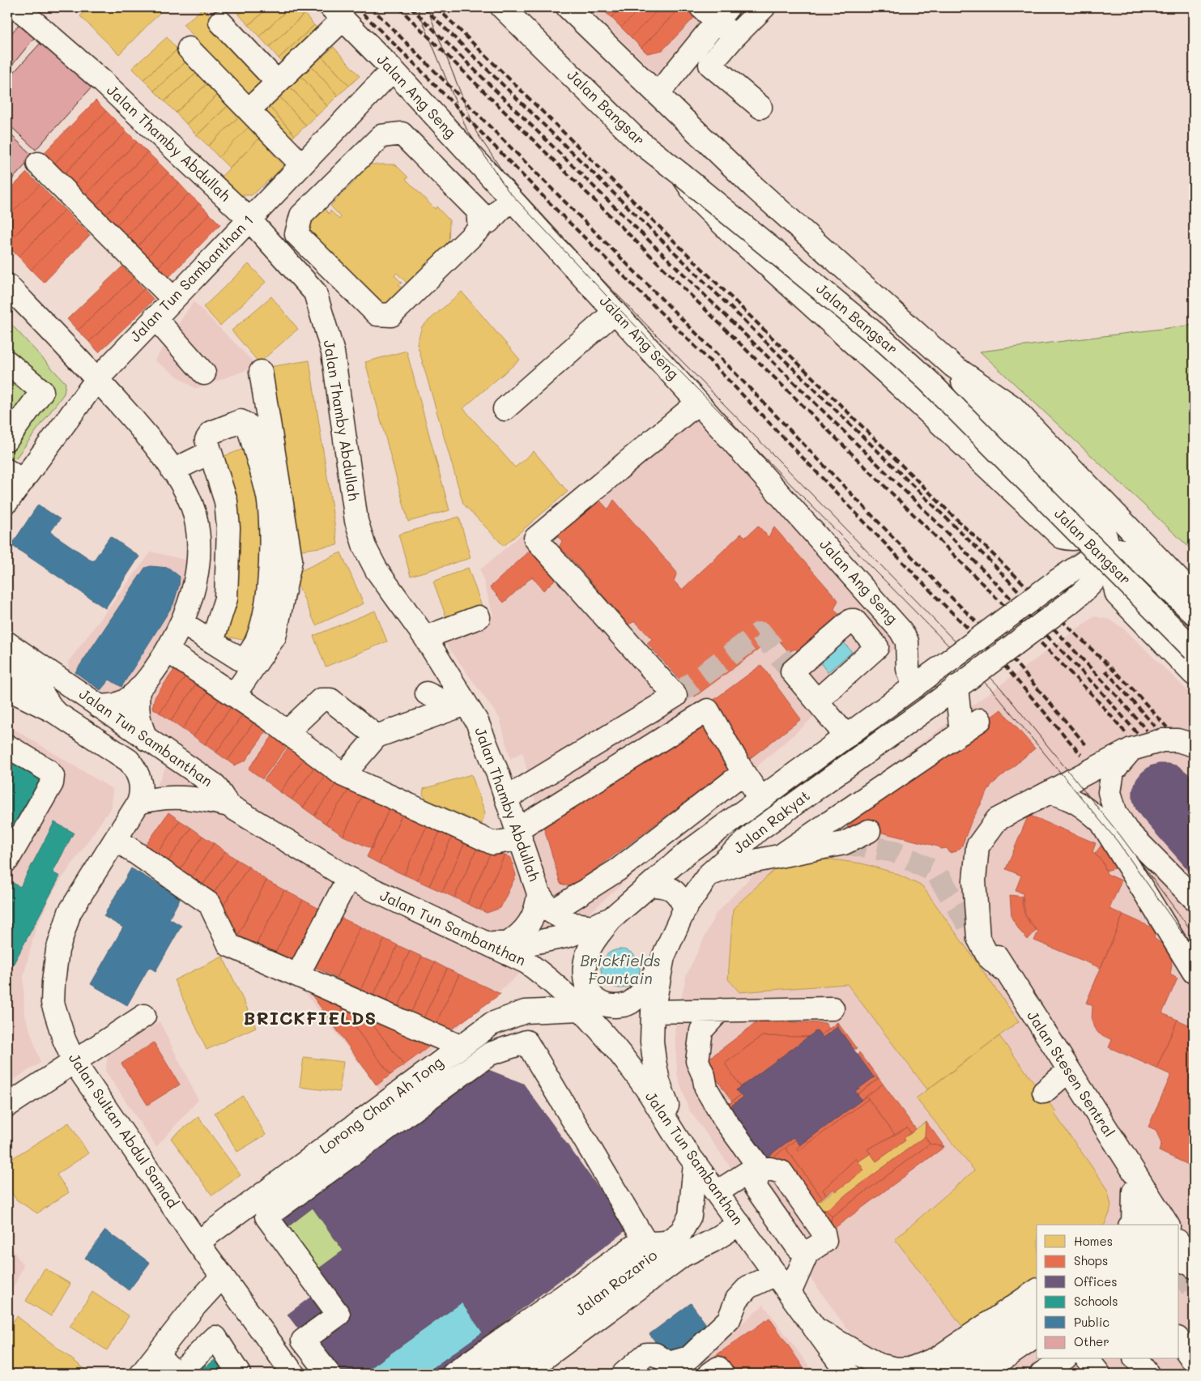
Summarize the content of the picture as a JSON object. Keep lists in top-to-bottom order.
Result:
{
  "streets": {
    "main road": [
      "Jalan Ang Seng",
      "Jalan Bangsar",
      "Jalan Thamby Abdullah",
      "Jalan Tun Sambanthan 1",
      "Jalan Tun Sambanthan",
      "Jalan Rakyat",
      "Jalan Stesen Sentral",
      "Lorong Chan Ah Tong",
      "Jalan Sultan Abdul Samad",
      "Jalan Rozario"
    ]
  },
  "crossings": [
    ["Jalan Ang Seng", "Jalan Tun Sambanthan 1"],
    ["Jalan Ang Seng", "Jalan Rakyat"],
    ["Jalan Thamby Abdullah", "Jalan Tun Sambanthan 1"],
    ["Jalan Thamby Abdullah", "Jalan Tun Sambanthan"],
    ["Jalan Thamby Abdullah", "Jalan Rakyat"],
    ["Jalan Tun Sambanthan", "Jalan Rakyat"],
    ["Jalan Tun Sambanthan", "Lorong Chan Ah Tong"],
    ["Jalan Tun Sambanthan", "Jalan Sultan Abdul Samad"],
    ["Jalan Tun Sambanthan", "Jalan Rozario"],
    ["Lorong Chan Ah Tong", "Jalan Sultan Abdul Samad"]
  ],
  "districts": ["BRICKFIELDS"],
  "water": ["Brickfields Fountain"],
  "legend": [
    "Homes",
    "Shops",
    "Offices",
    "Schools",
    "Public",
    "Other"
  ]
}
